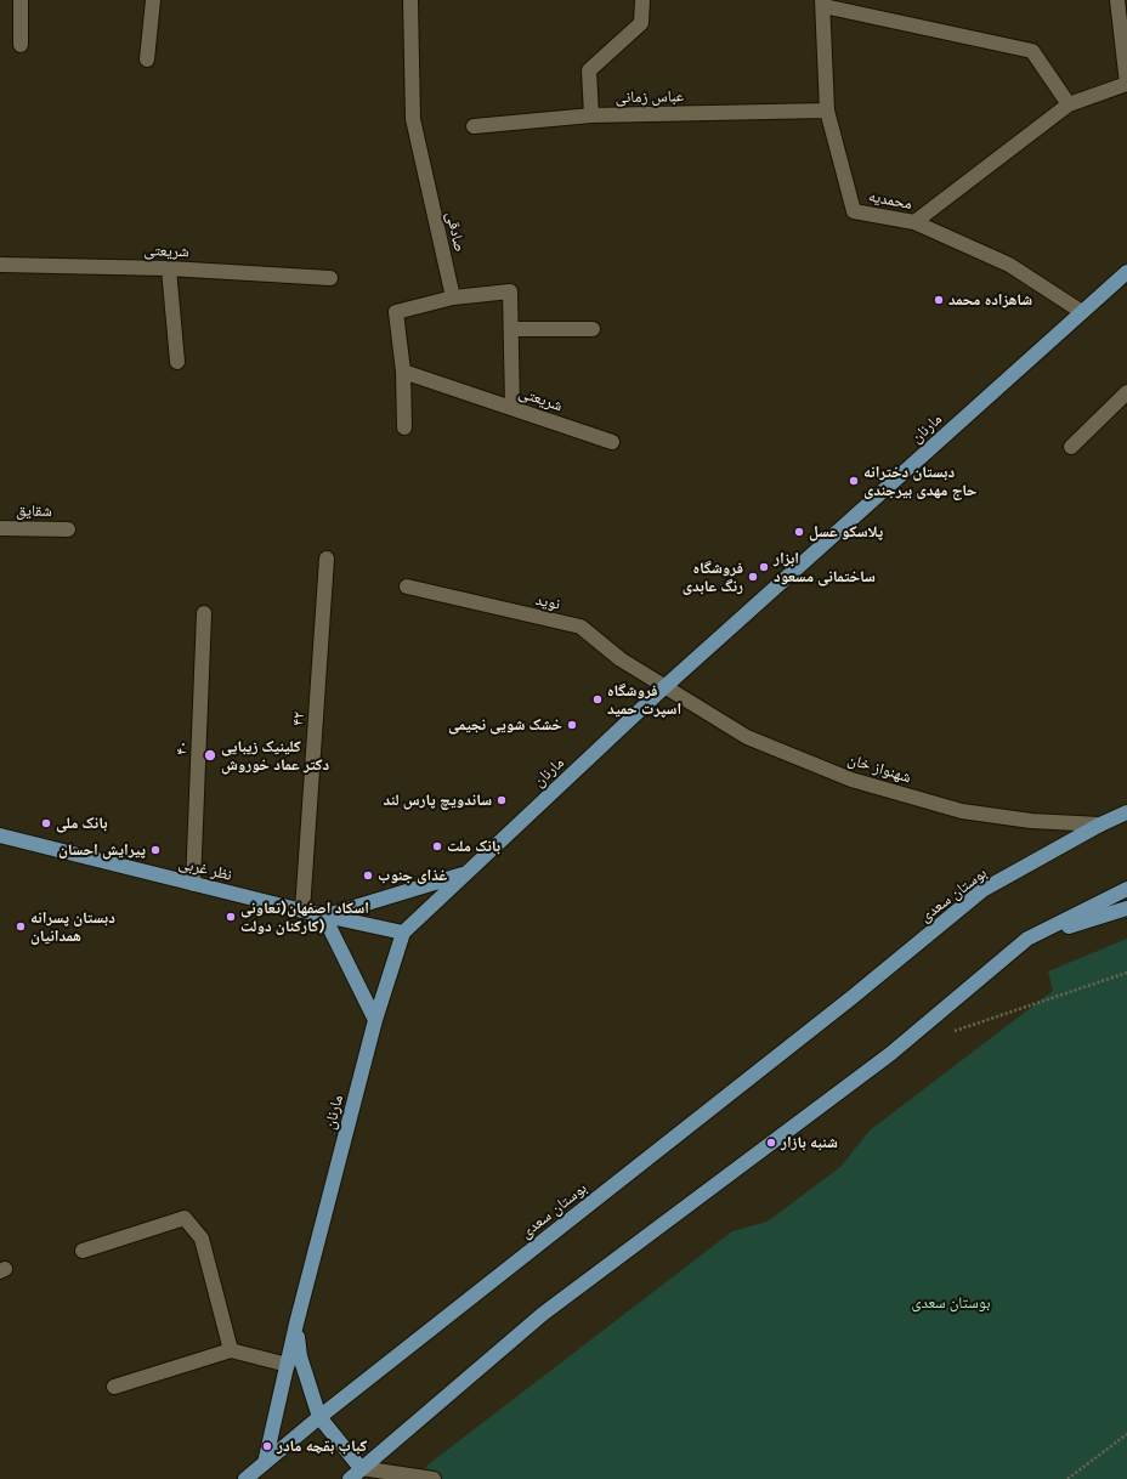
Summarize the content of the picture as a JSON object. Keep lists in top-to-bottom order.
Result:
{
  "streets": {
    "main road": ["مارنان", "نظر غربی", "بوستان سعدی"],
    "street": [
      "عباس زمانی",
      "محمدیه",
      "صادقی",
      "شریعتی",
      "شقایق",
      "نوید",
      "۴۲",
      "۴۰",
      "شهنواز خان"
    ]
  },
  "crossings": [
    ["عباس زمانی", "محمدیه"],
    ["محمدیه", "مارنان"],
    ["مارنان", "نوید"],
    ["مارنان", "شهنواز خان"],
    ["مارنان", "نظر غربی"],
    ["مارنان", "بوستان سعدی"],
    ["نوید", "شهنواز خان"],
    ["۴۲", "نظر غربی"],
    ["۴۰", "نظر غربی"],
    ["شهنواز خان", "بوستان سعدی"]
  ],
  "parks": ["بوستان سعدی"],
  "places": [
    "شاهزاده محمد",
    "دبستان دخترانه حاج مهدی بیرجندی",
    "پلاسکو عسل",
    "ابزار ساختمانی مسعود",
    "فروشگاه رنگ عابدی",
    "فروشگاه اسپرت حمید",
    "خشک شویی نجیمی",
    "کلینیک زیبایی دکتر عماد خوروش",
    "ساندویچ پارس لند",
    "بانک ملی",
    "بانک ملت",
    "پیرایش احسان",
    "غذای جنوب",
    "اسکاد اصفهان(تعاونی کارکنان دولت)",
    "دبستان پسرانه همدانیان",
    "شنبه بازار",
    "کباب بقچه مادر"
  ]
}
